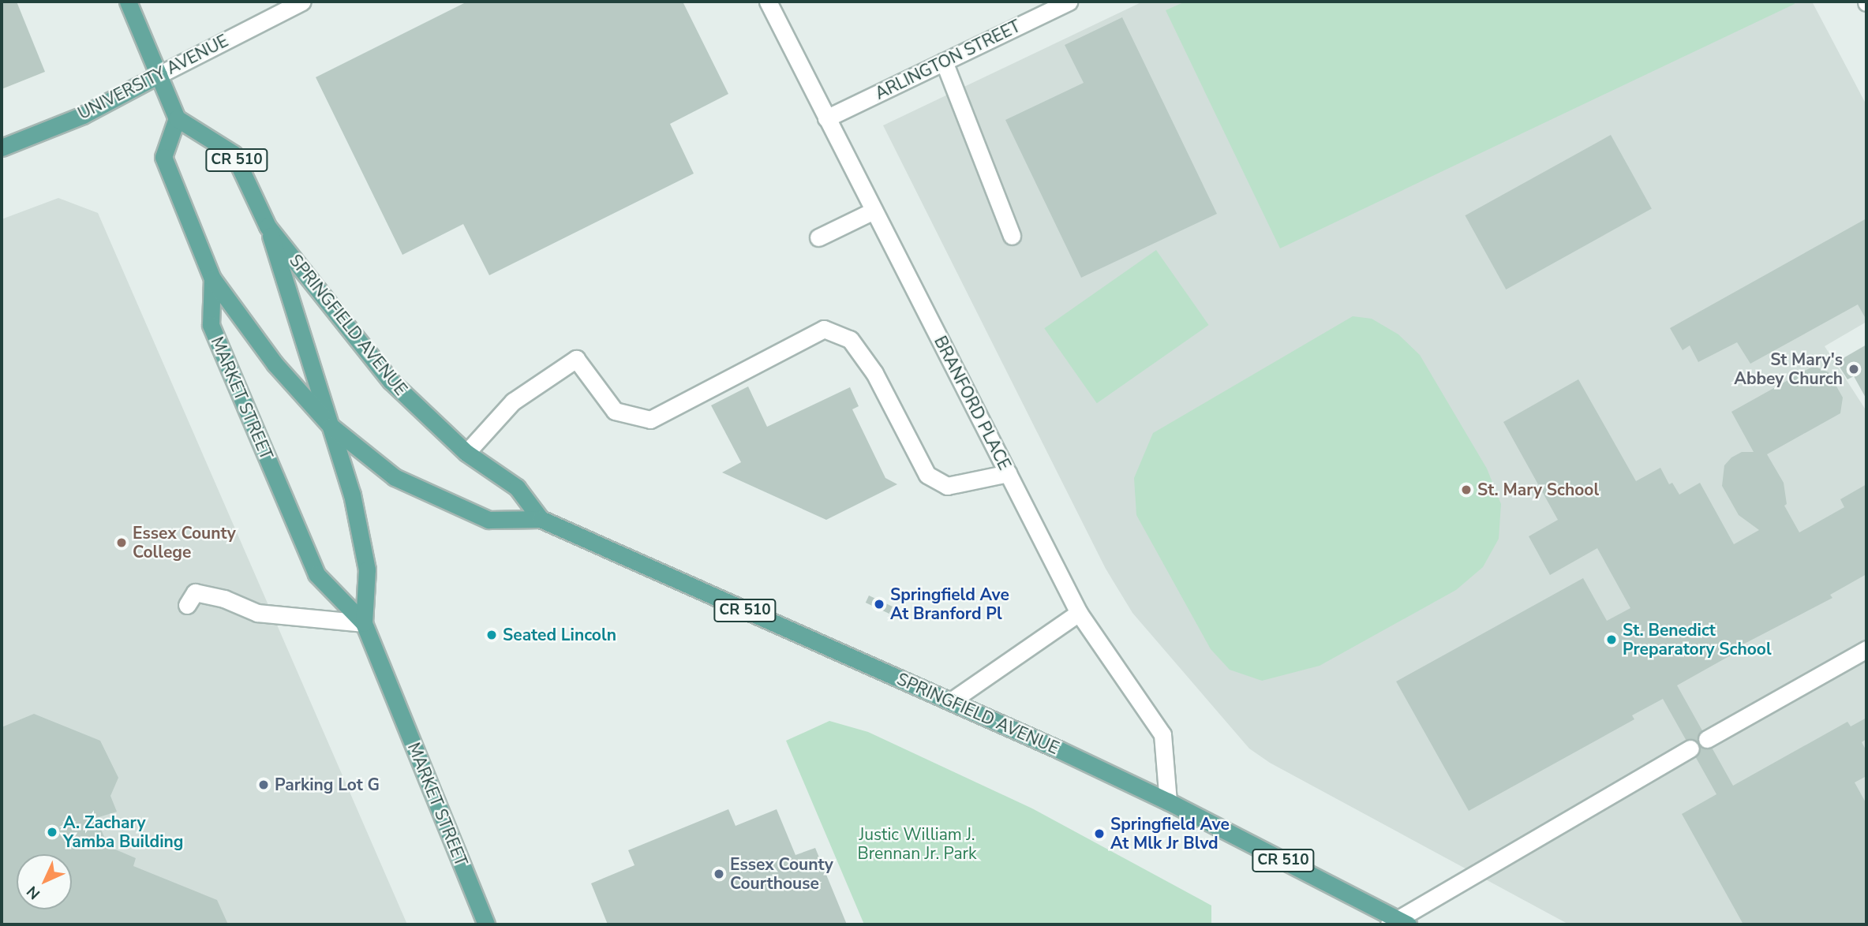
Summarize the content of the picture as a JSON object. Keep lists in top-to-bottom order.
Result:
{
  "streets": {
    "main road": [
      "UNIVERSITY AVENUE",
      "CR 510",
      "SPRINGFIELD AVENUE",
      "MARKET STREET"
    ],
    "street": ["ARLINGTON STREET", "BRANFORD PLACE"]
  },
  "crossings": [
    ["ARLINGTON STREET", "BRANFORD PLACE"],
    ["SPRINGFIELD AVENUE", "MARKET STREET"],
    ["SPRINGFIELD AVENUE", "BRANFORD PLACE"]
  ],
  "parks": ["Justic William J. Brennan Jr. Park"],
  "places": [
    "St Mary's Abbey Church",
    "St. Mary School",
    "Essex County College",
    "Springfield Ave At Branford Pl",
    "Seated Lincoln",
    "St. Benedict Preparatory School",
    "Parking Lot G",
    "A. Zachary Yamba Building",
    "Springfield Ave At Mlk Jr Blvd",
    "Essex County Courthouse"
  ],
  "north": "bottom left"
}
